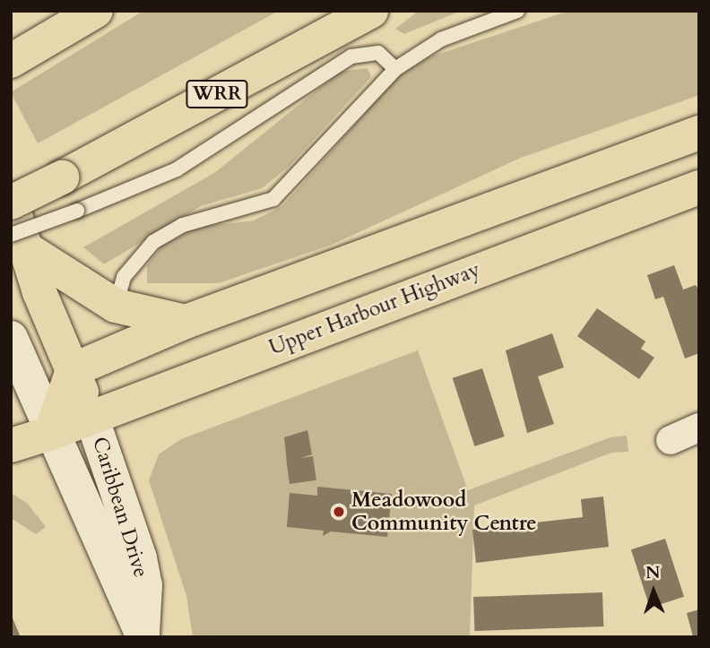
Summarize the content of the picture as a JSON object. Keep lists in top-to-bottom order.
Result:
{
  "streets": {
    "main road": ["WRR", "Upper Harbour Highway", "Caribbean Drive"]
  },
  "crossings": [
    ["Upper Harbour Highway", "Caribbean Drive"]
  ],
  "places": ["Meadowood Community Centre"],
  "north": "top"
}
